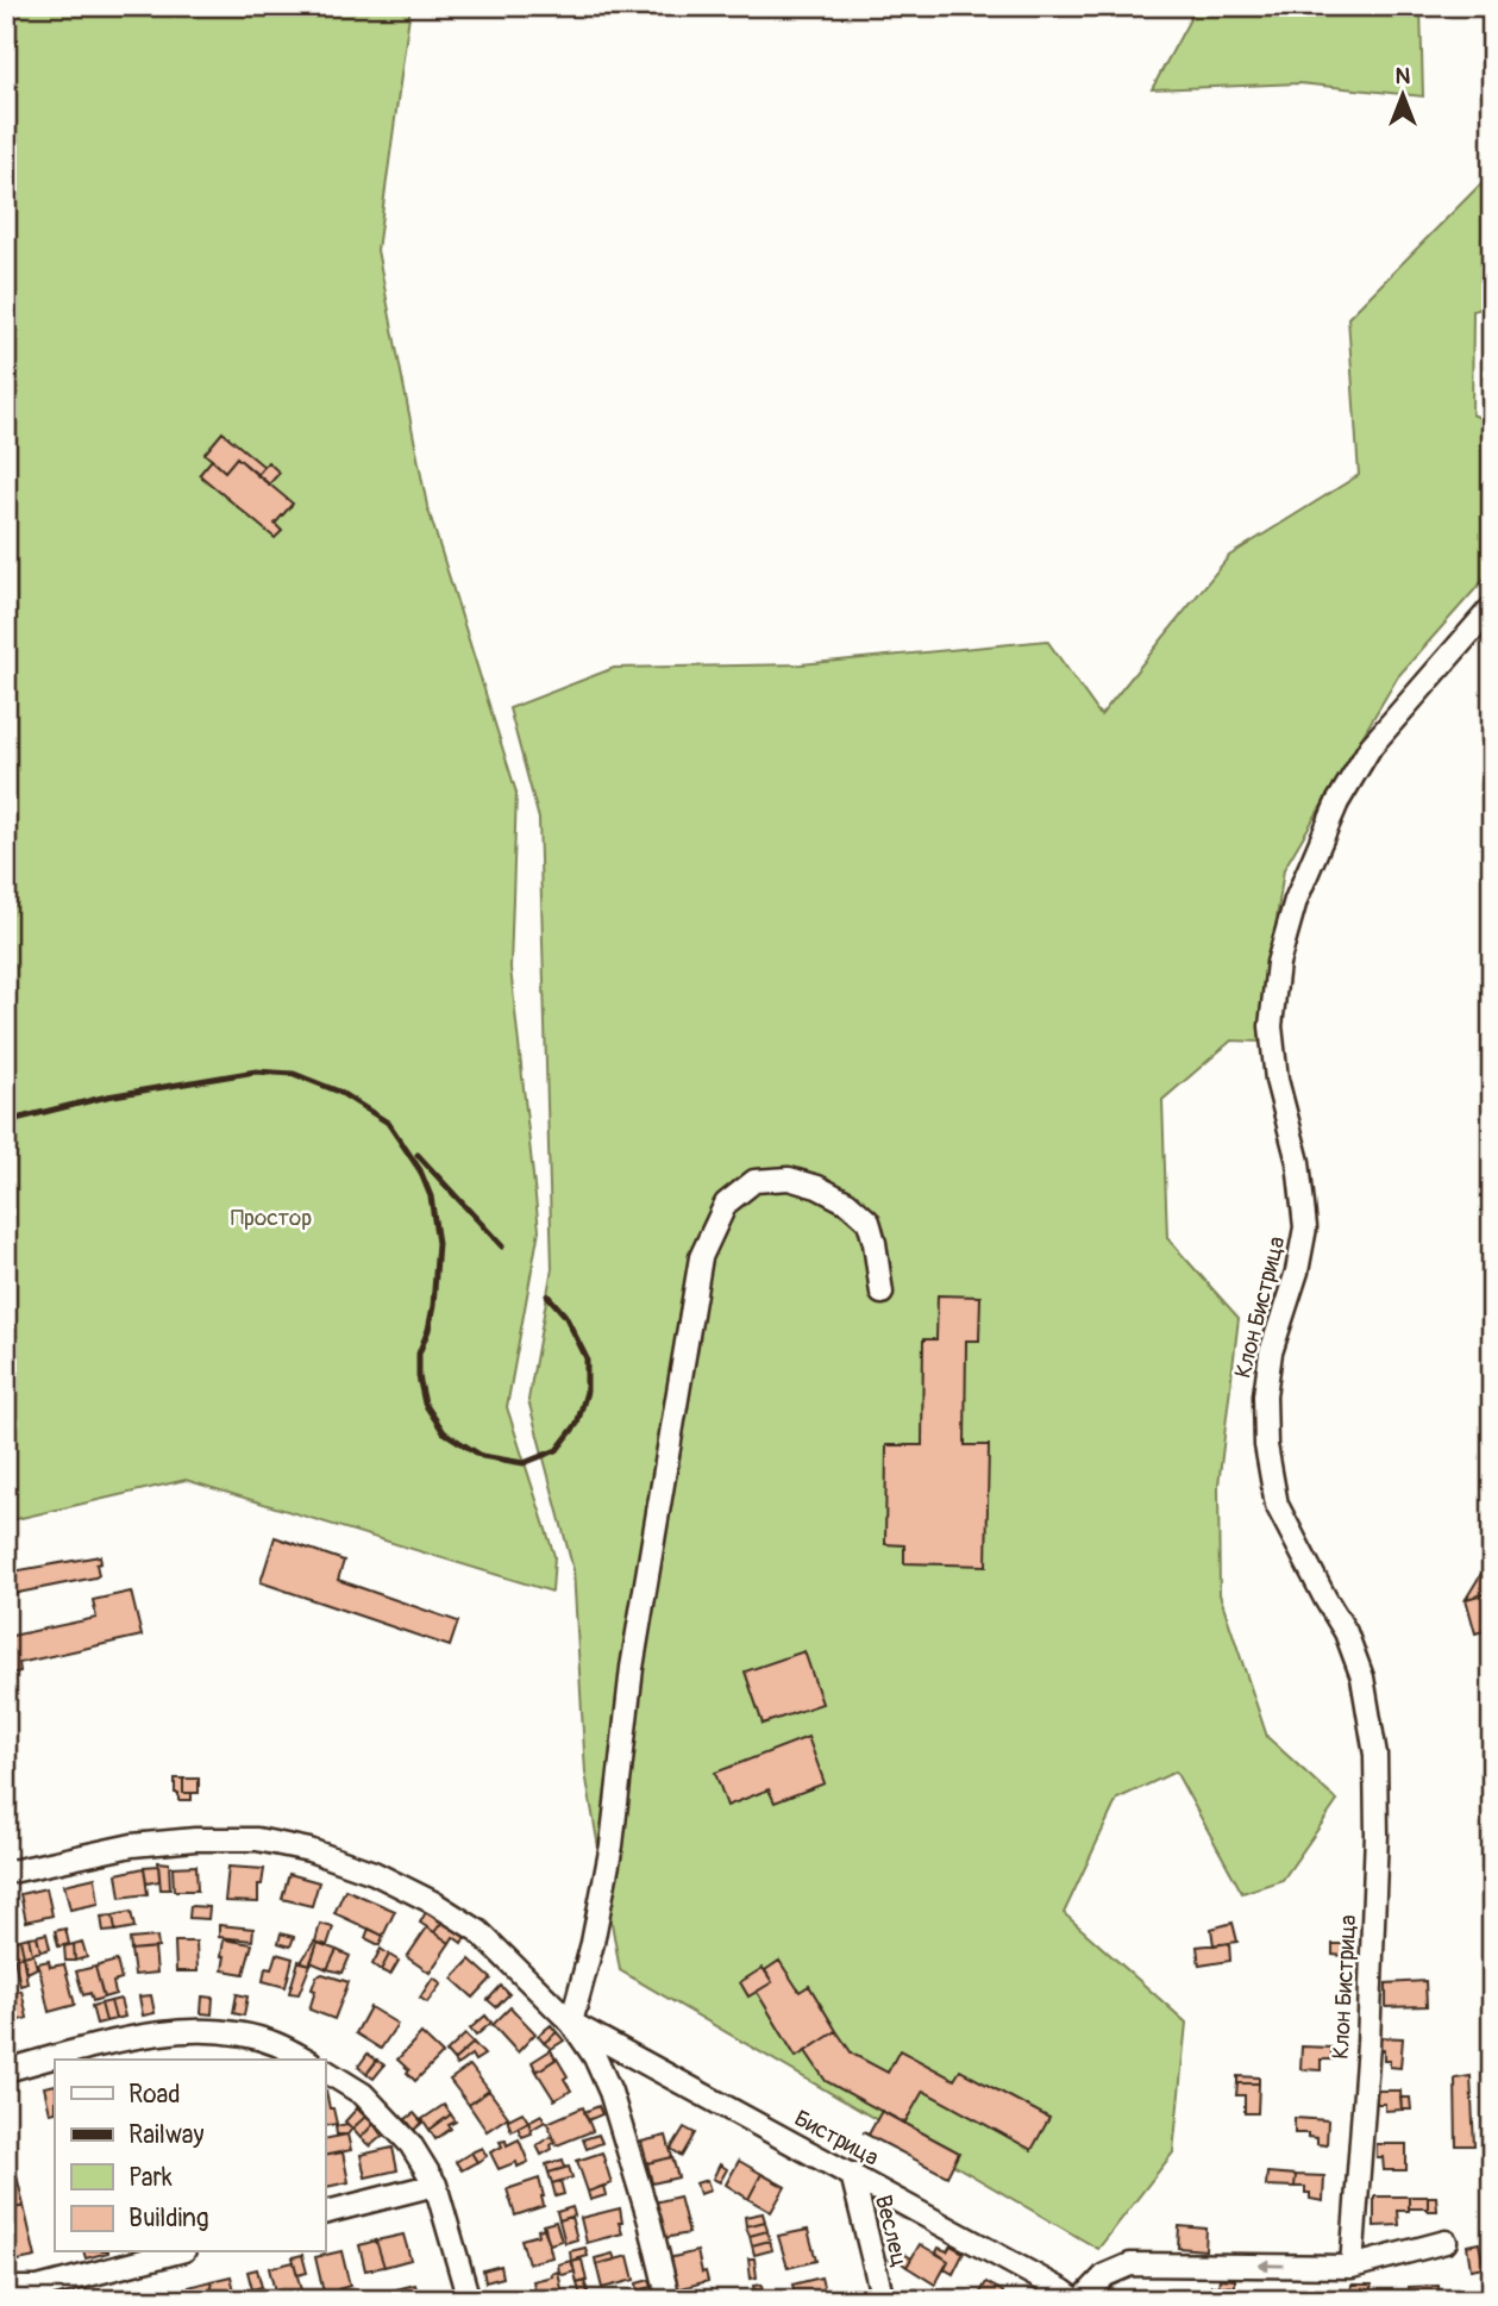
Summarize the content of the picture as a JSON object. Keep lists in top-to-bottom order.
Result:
{
  "streets": {
    "street": ["Клон Бистрица", "Бистрица", "Веслец"]
  },
  "crossings": [
    ["Клон Бистрица", "Бистрица"],
    ["Бистрица", "Веслец"]
  ],
  "parks": ["Простор"],
  "legend": [
    "Road",
    "Railway",
    "Park",
    "Building"
  ],
  "north": "top"
}
